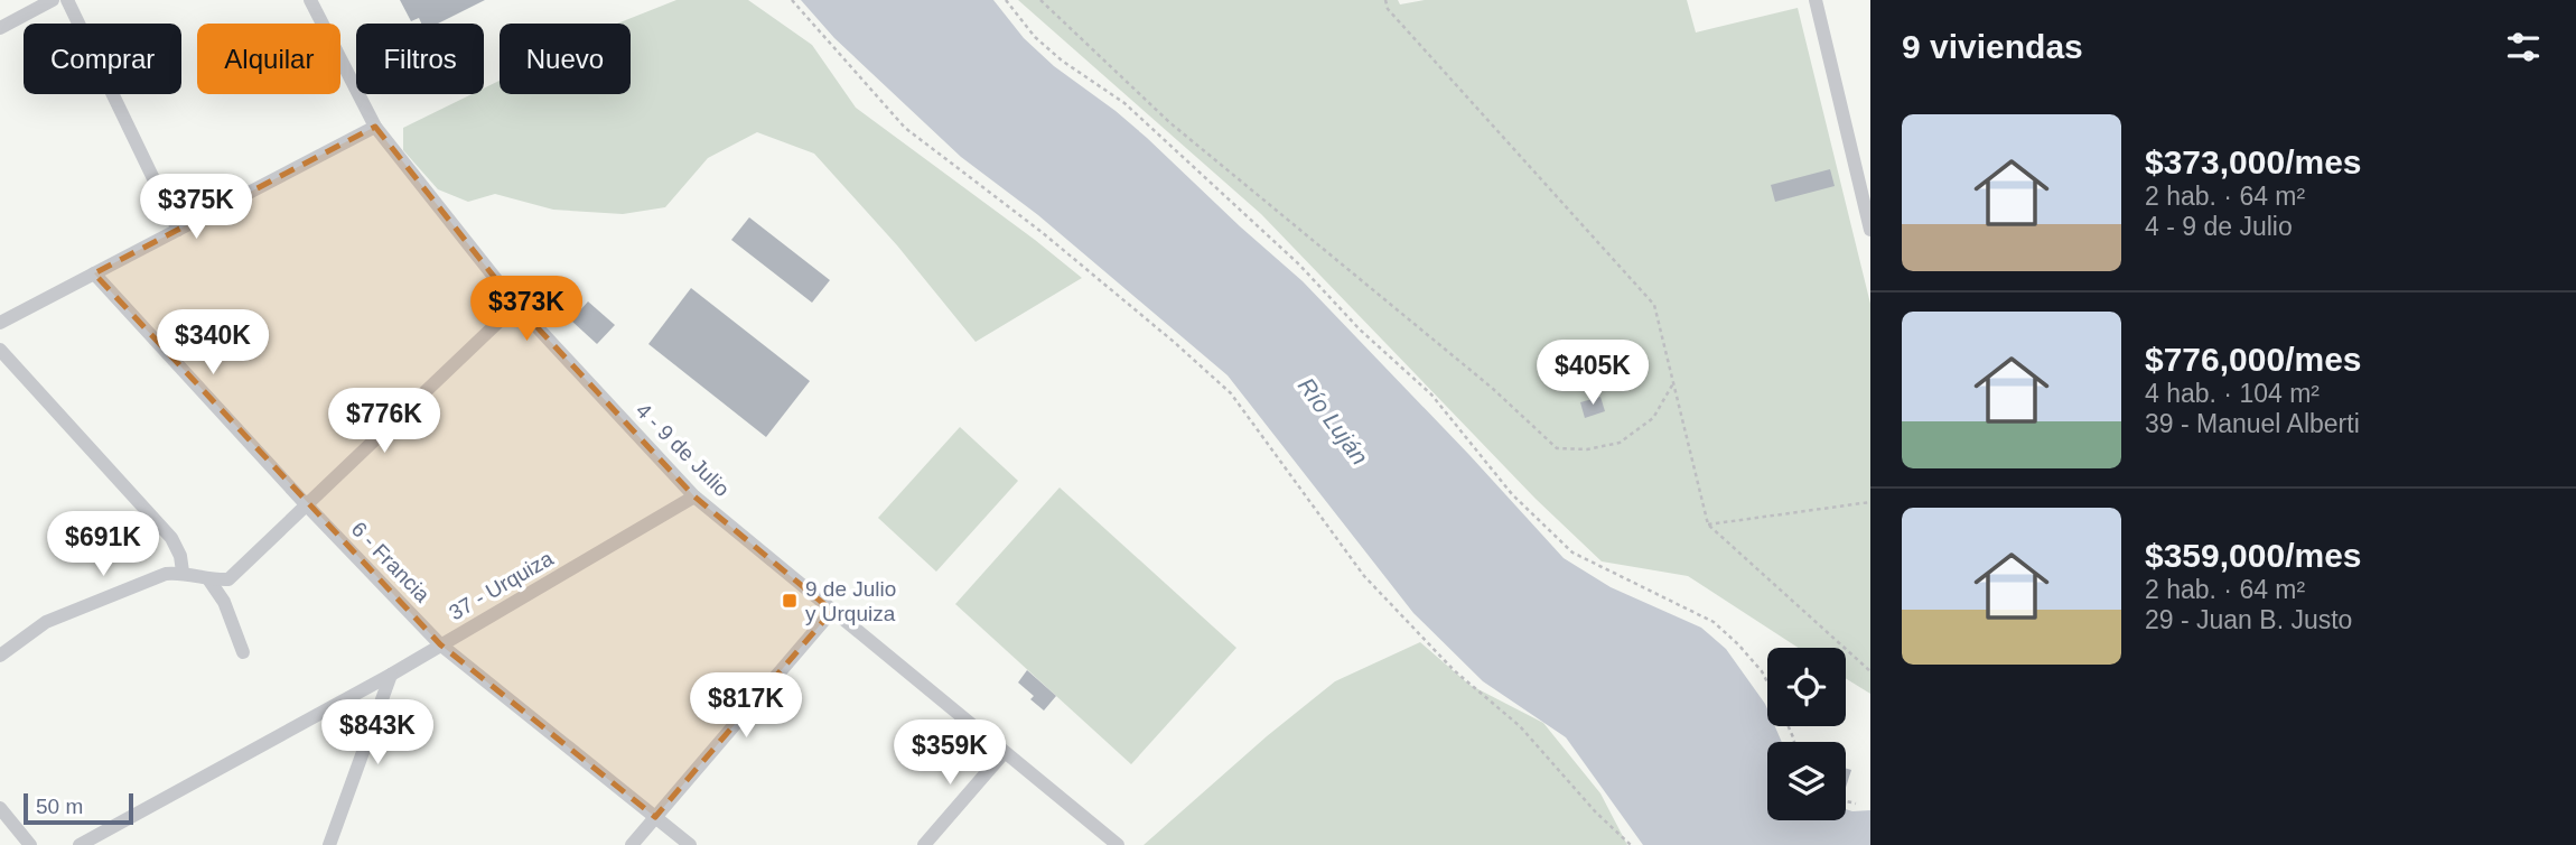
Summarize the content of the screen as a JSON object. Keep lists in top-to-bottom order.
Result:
{
  "streets": {
    "street": ["4 - 9 de Julio", "6 - Francia", "37 - Urquiza"]
  },
  "crossings": [
    ["4 - 9 de Julio", "37 - Urquiza"],
    ["6 - Francia", "37 - Urquiza"]
  ],
  "water": ["Río Luján"],
  "places": {
    "transit": ["9 de Julio y Urquiza"]
  },
  "scale_bar": "50 m",
  "page": {
    "heading": "9 viviendas",
    "chip": [
      "Comprar",
      "Alquilar",
      "Filtros",
      "Nuevo"
    ],
    "list": [
      {
        "name": "$373,000/mes",
        "note": "2 hab. · 64 m² · 4 - 9 de Julio"
      },
      {
        "name": "$776,000/mes",
        "note": "4 hab. · 104 m² · 39 - Manuel Alberti"
      },
      {
        "name": "$359,000/mes",
        "note": "2 hab. · 64 m² · 29 - Juan B. Justo"
      }
    ],
    "price": [
      "$375K",
      "$373K",
      "$340K",
      "$405K",
      "$776K",
      "$691K",
      "$817K",
      "$843K",
      "$359K"
    ],
    "scale": "50 m"
  }
}
